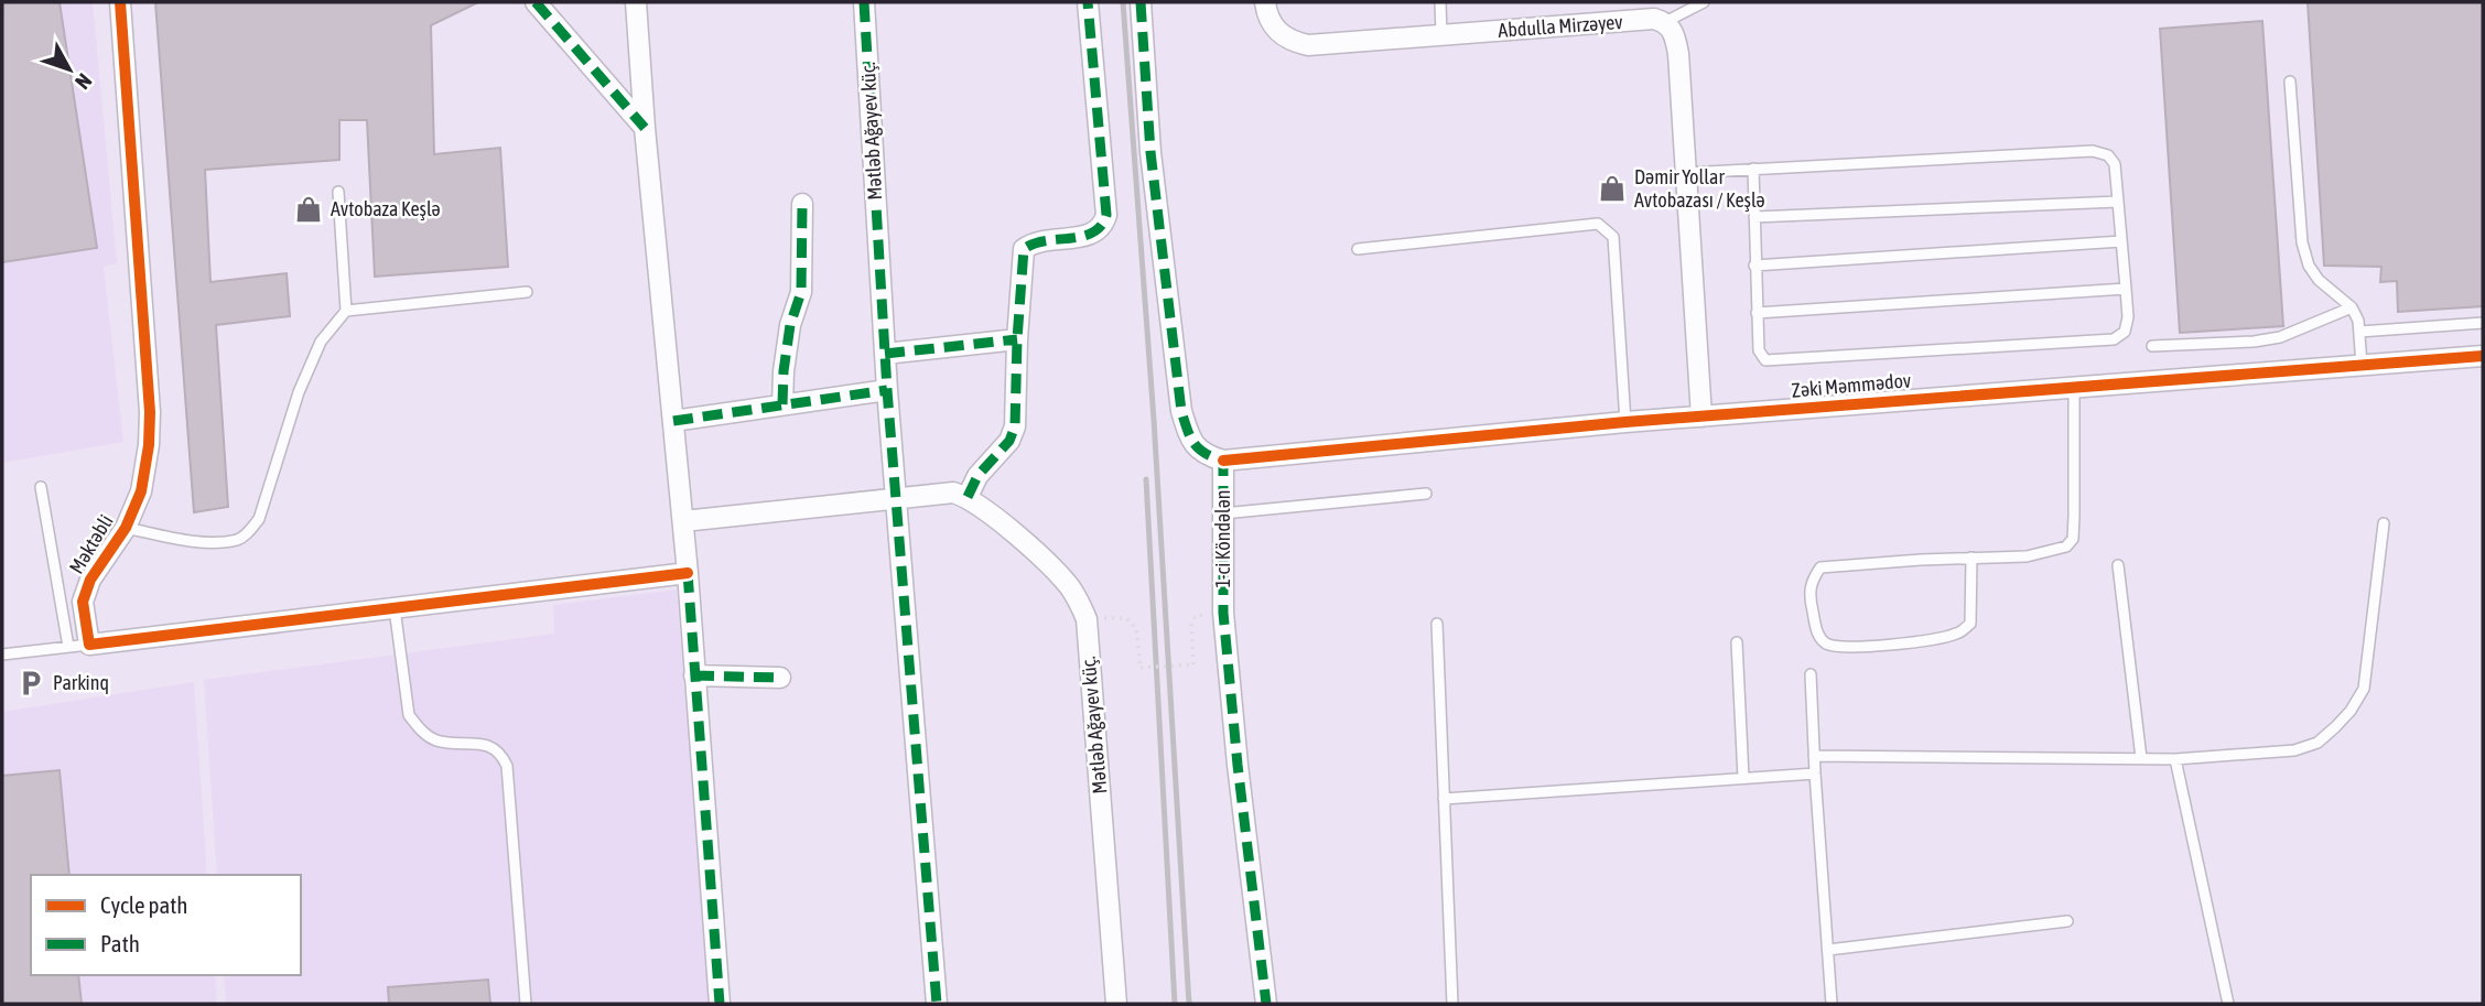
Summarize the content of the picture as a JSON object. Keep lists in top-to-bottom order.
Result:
{
  "streets": {
    "street": [
      "Abdulla Mirzəyev",
      "Mətləb Ağayev küç.",
      "Zəki Məmmədov",
      "1-ci Köndələn",
      "Məktəbli"
    ]
  },
  "crossings": [
    ["Zəki Məmmədov", "1-ci Köndələn"]
  ],
  "places": {
    "shop": ["Dəmir Yollar Avtobazası / Keşlə", "Avtobaza Keşlə"],
    "parking": ["Parkinq"]
  },
  "legend": ["Cycle path", "Path"],
  "north": "bottom right"
}
